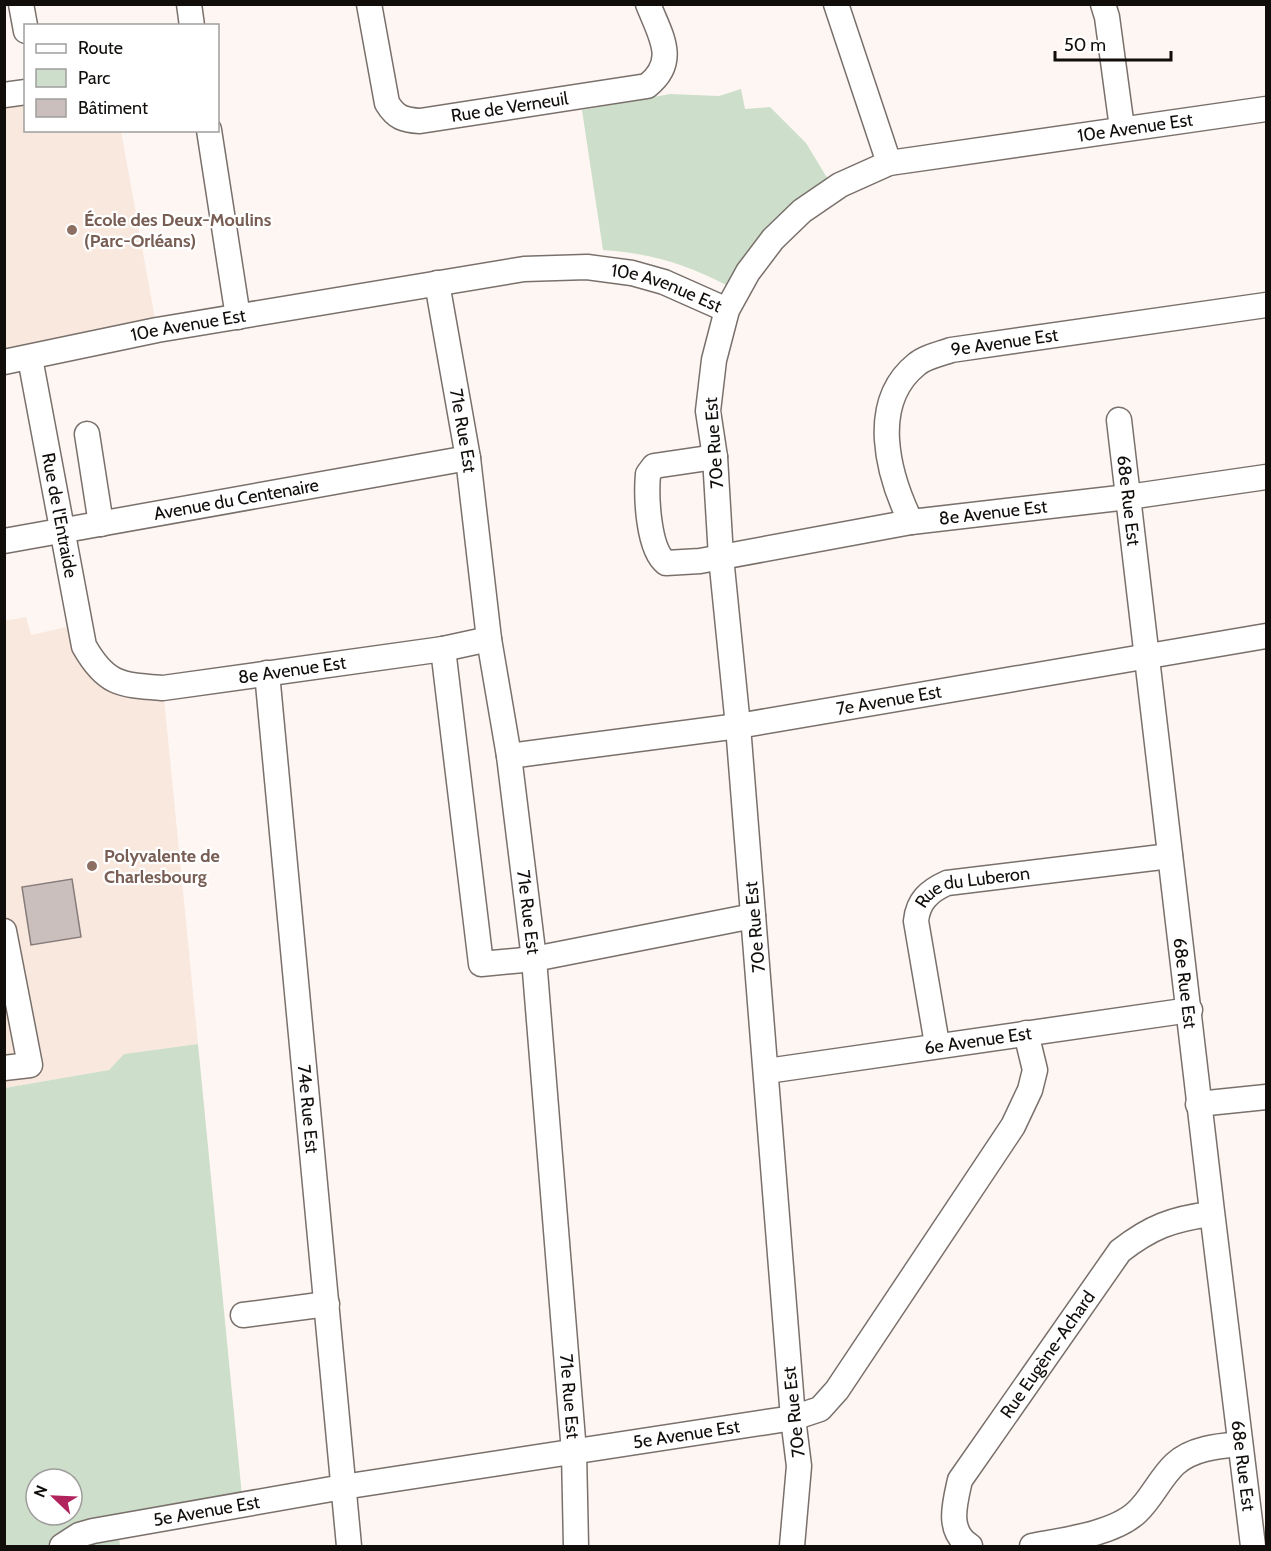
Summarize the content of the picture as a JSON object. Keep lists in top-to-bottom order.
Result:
{
  "streets": {
    "street": [
      "Rue de Verneuil",
      "10e Avenue Est",
      "9e Avenue Est",
      "71e Rue Est",
      "70e Rue Est",
      "Avenue du Centenaire",
      "68e Rue Est",
      "8e Avenue Est",
      "Rue de l'Entraide",
      "7e Avenue Est",
      "Rue du Luberon",
      "6e Avenue Est",
      "74e Rue Est",
      "Rue Eugène-Achard",
      "5e Avenue Est"
    ]
  },
  "crossings": [
    ["10e Avenue Est", "71e Rue Est"],
    ["10e Avenue Est", "70e Rue Est"],
    ["10e Avenue Est", "Rue de l'Entraide"],
    ["9e Avenue Est", "8e Avenue Est"],
    ["71e Rue Est", "Avenue du Centenaire"],
    ["71e Rue Est", "8e Avenue Est"],
    ["71e Rue Est", "7e Avenue Est"],
    ["71e Rue Est", "5e Avenue Est"],
    ["70e Rue Est", "8e Avenue Est"],
    ["70e Rue Est", "7e Avenue Est"],
    ["70e Rue Est", "6e Avenue Est"],
    ["70e Rue Est", "5e Avenue Est"],
    ["Avenue du Centenaire", "Rue de l'Entraide"],
    ["68e Rue Est", "8e Avenue Est"],
    ["68e Rue Est", "7e Avenue Est"],
    ["68e Rue Est", "Rue du Luberon"],
    ["68e Rue Est", "6e Avenue Est"],
    ["68e Rue Est", "Rue Eugène-Achard"],
    ["8e Avenue Est", "Rue de l'Entraide"],
    ["8e Avenue Est", "74e Rue Est"],
    ["Rue du Luberon", "6e Avenue Est"],
    ["6e Avenue Est", "5e Avenue Est"],
    ["74e Rue Est", "5e Avenue Est"]
  ],
  "places": ["École des Deux-Moulins (Parc-Orléans)", "Polyvalente de Charlesbourg"],
  "legend": ["Route", "Parc", "Bâtiment"],
  "scale_bar": "50 m",
  "north": "top left"
}
